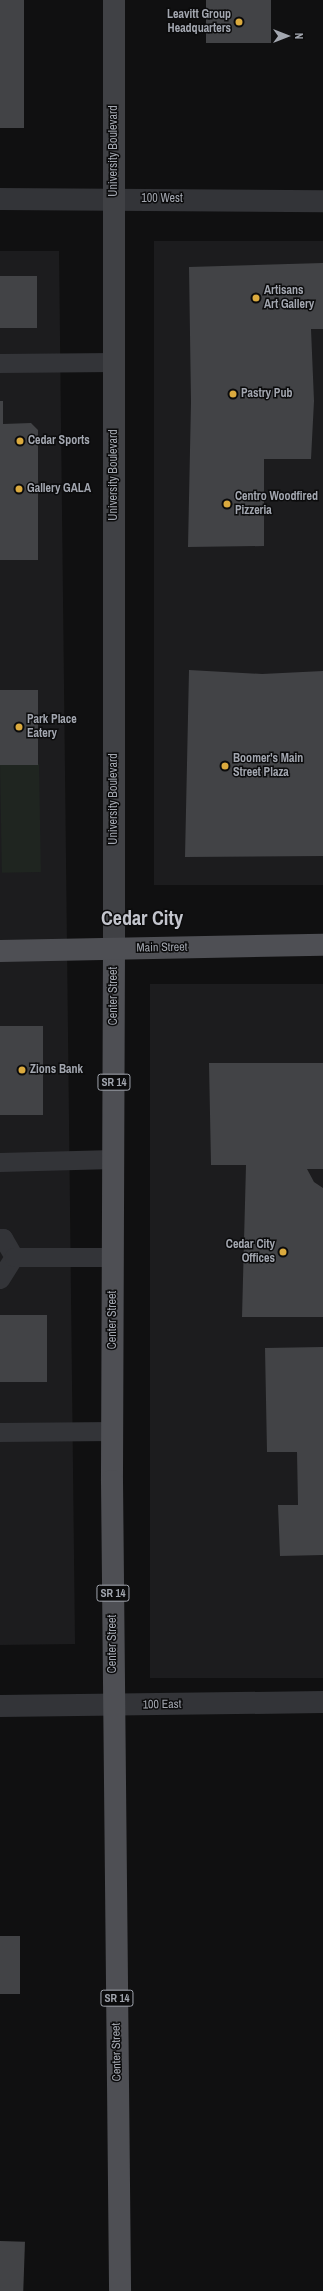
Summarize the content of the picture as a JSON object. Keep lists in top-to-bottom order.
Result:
{
  "streets": {
    "main road": [
      "University Boulevard",
      "Main Street",
      "Center Street",
      "SR 14"
    ],
    "street": ["100 West", "100 East"]
  },
  "crossings": [
    ["University Boulevard", "100 West"],
    ["University Boulevard", "Main Street"],
    ["University Boulevard", "Center Street"],
    ["Main Street", "Center Street"],
    ["Center Street", "100 East"]
  ],
  "districts": ["Cedar City"],
  "places": [
    "Leavitt Group Headquarters",
    "Artisans Art Gallery",
    "Pastry Pub",
    "Cedar Sports",
    "Gallery GALA",
    "Centro Woodfired Pizzeria",
    "Park Place Eatery",
    "Boomer's Main Street Plaza",
    "Zions Bank",
    "Cedar City Offices"
  ],
  "north": "right"
}
